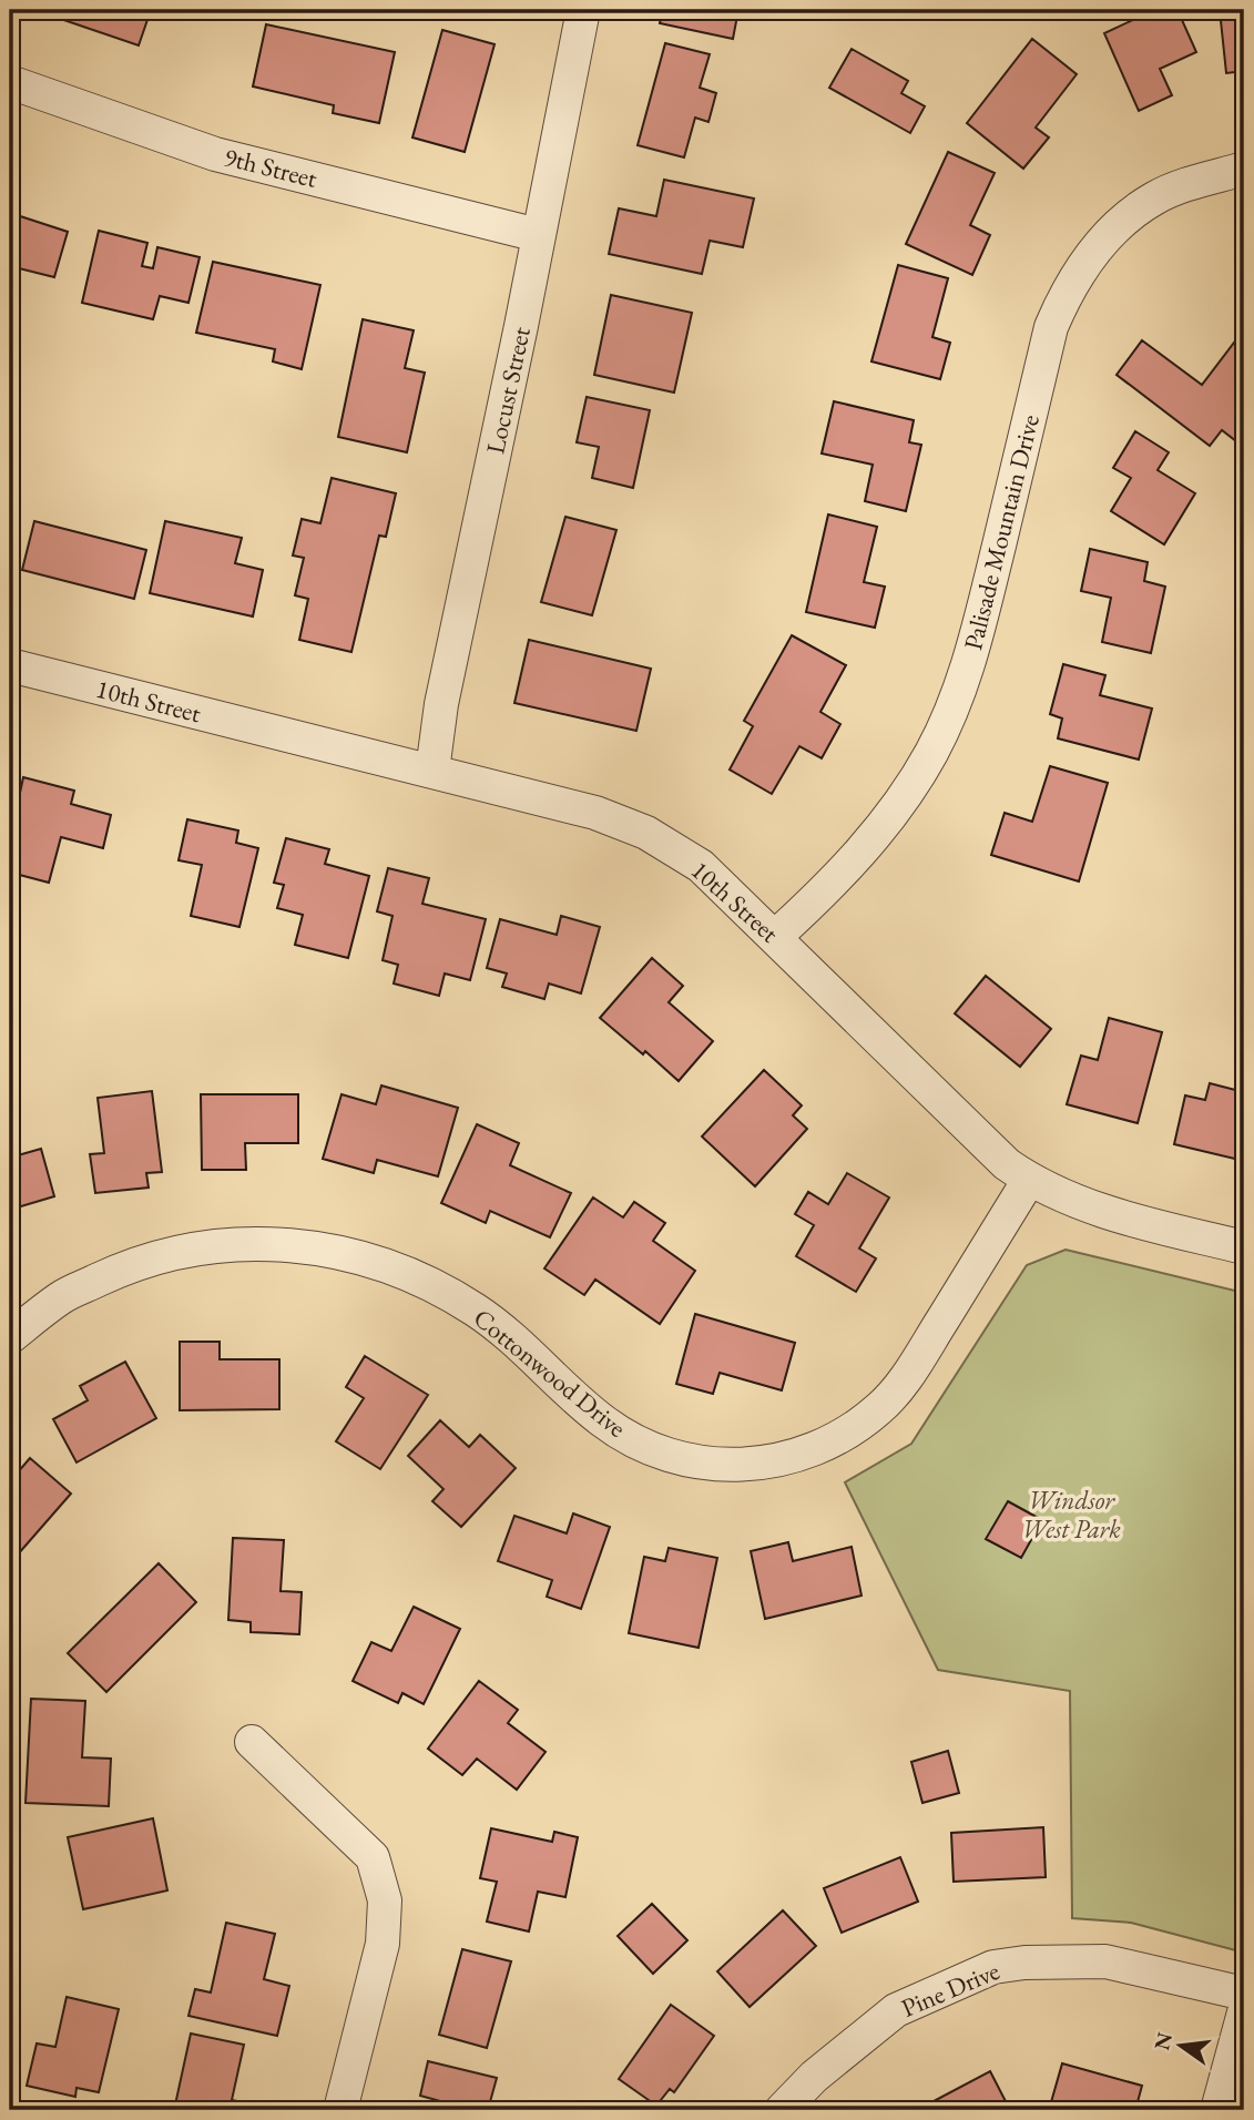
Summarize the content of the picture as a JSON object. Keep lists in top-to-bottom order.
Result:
{
  "streets": {
    "street": [
      "9th Street",
      "Locust Street",
      "Palisade Mountain Drive",
      "10th Street",
      "Cottonwood Drive",
      "Pine Drive"
    ]
  },
  "crossings": [
    ["9th Street", "Locust Street"],
    ["Locust Street", "10th Street"],
    ["Palisade Mountain Drive", "10th Street"],
    ["10th Street", "Cottonwood Drive"]
  ],
  "parks": ["Windsor West Park"],
  "north": "left"
}
